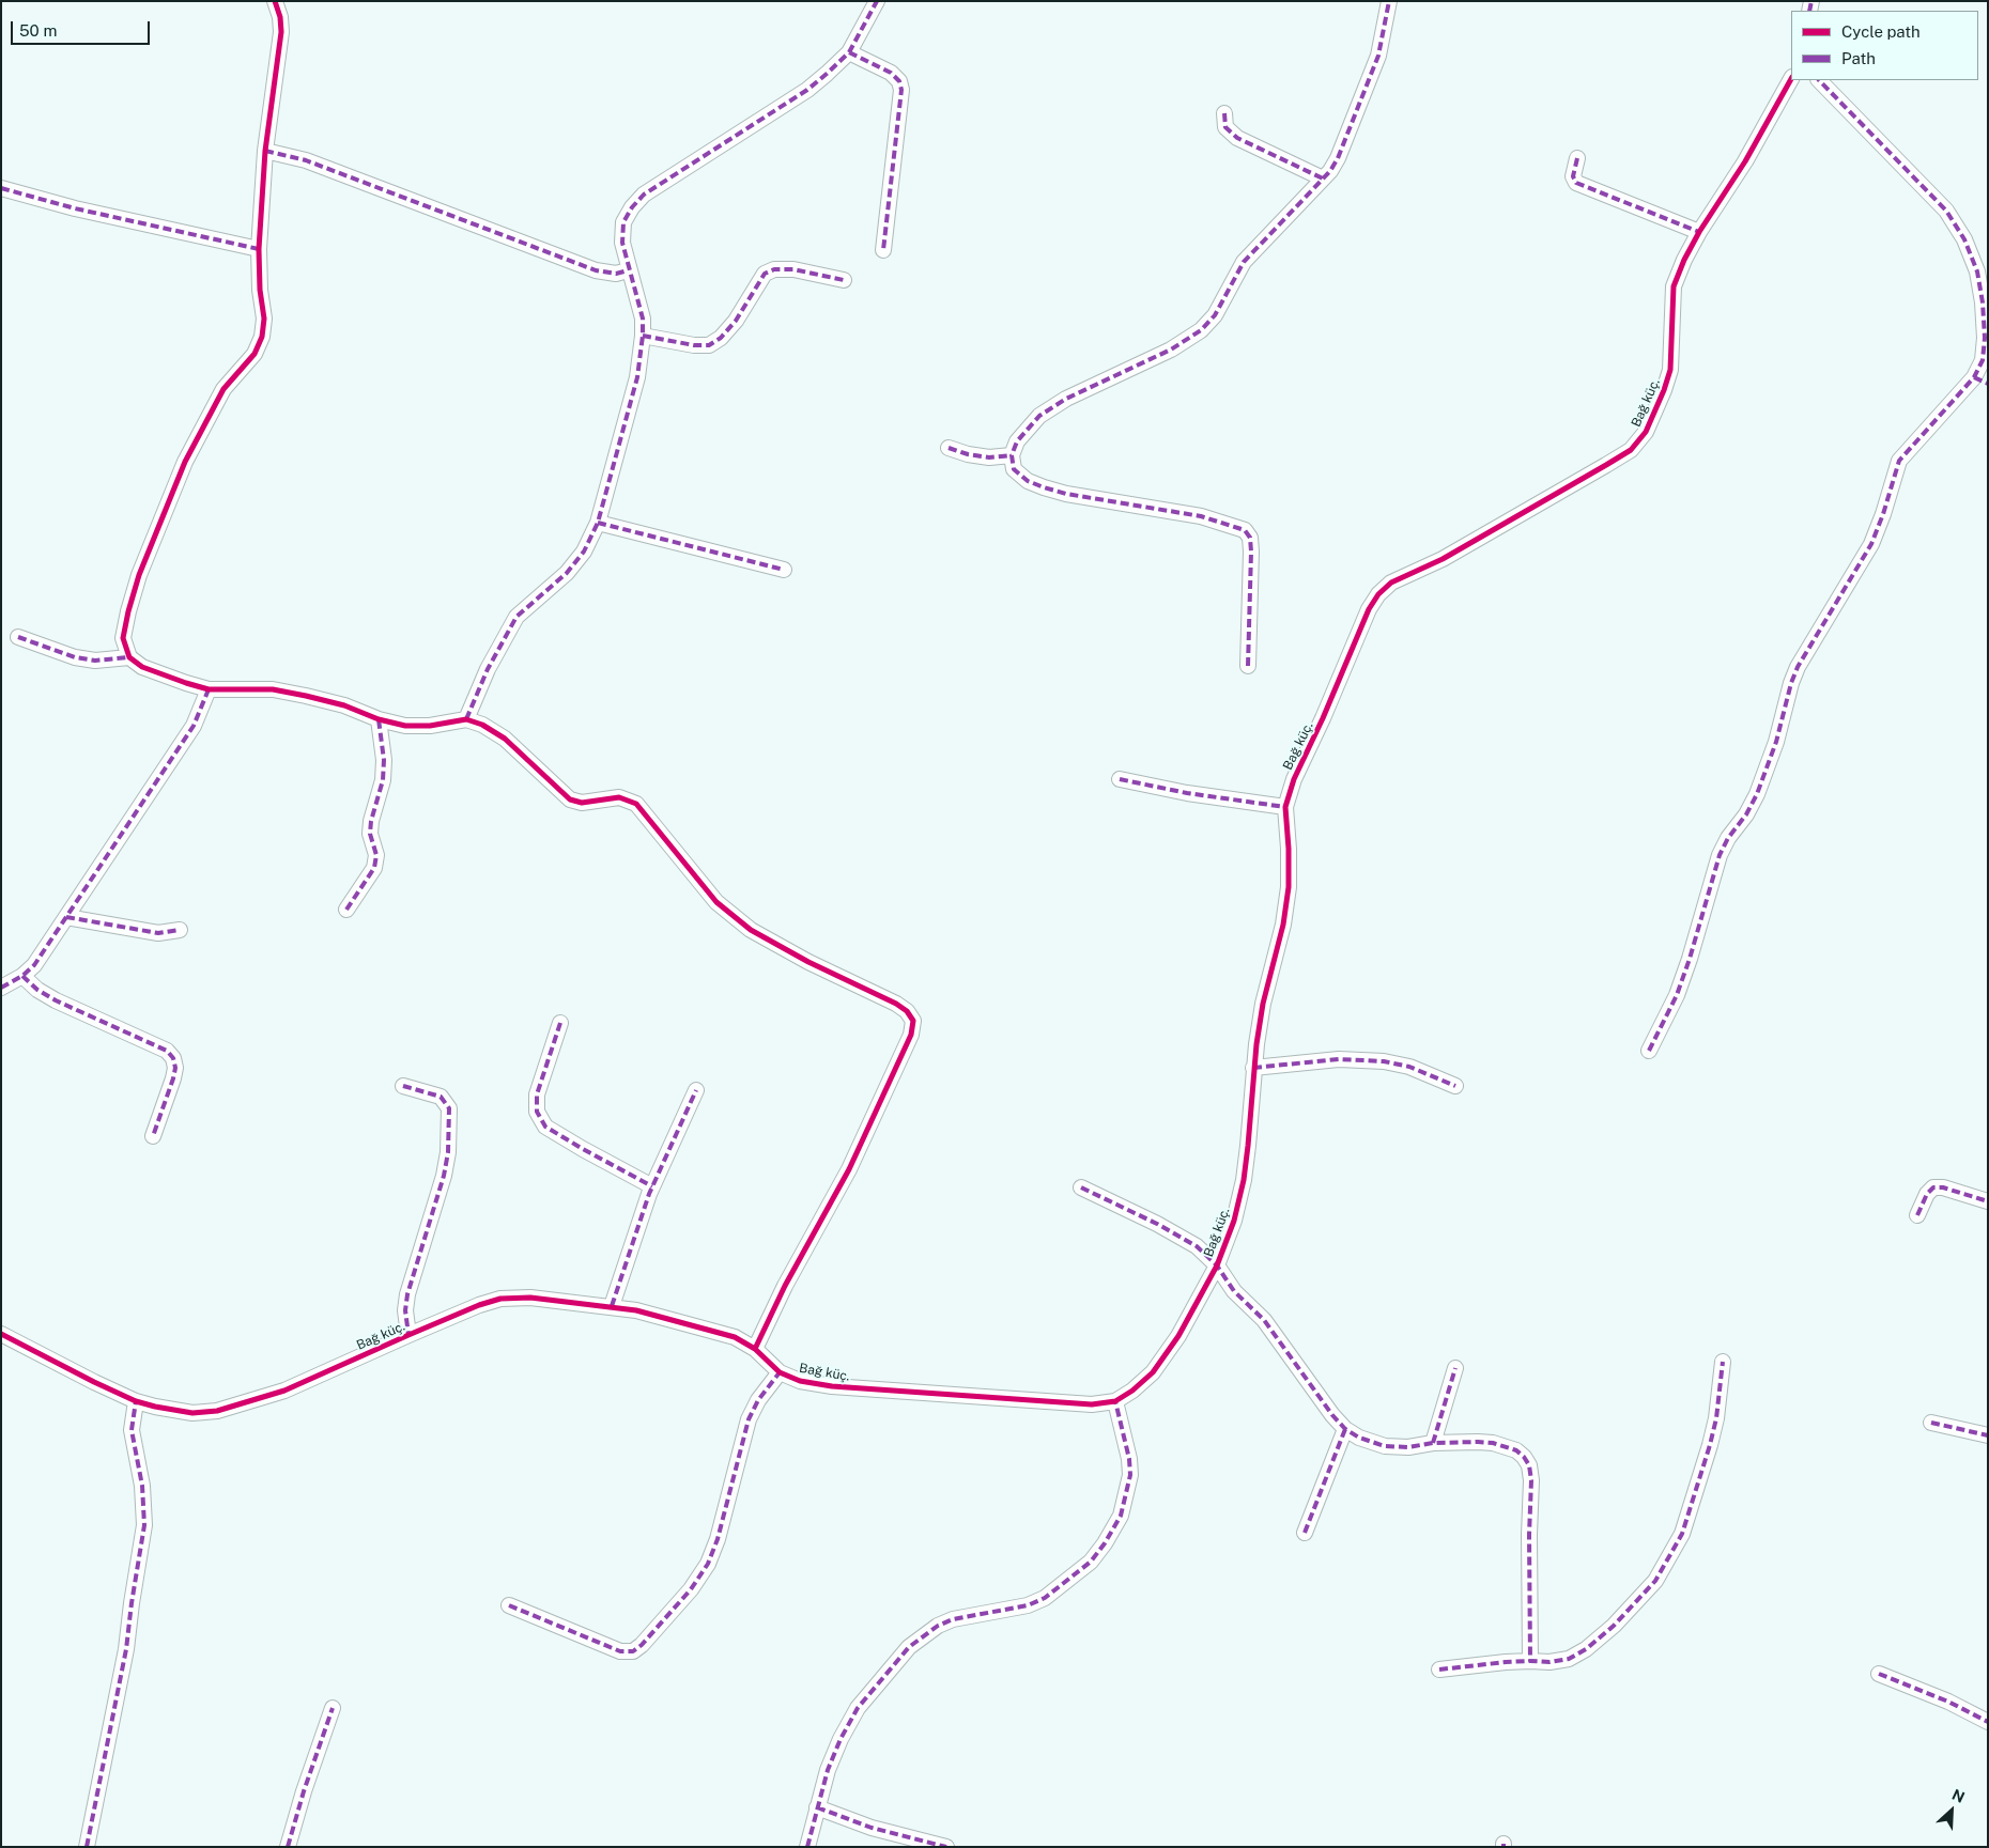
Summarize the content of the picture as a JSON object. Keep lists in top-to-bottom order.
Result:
{
  "streets": {
    "street": ["Bağ küç."]
  },
  "legend": ["Cycle path", "Path"],
  "scale_bar": "50 m",
  "north": "top right"
}
